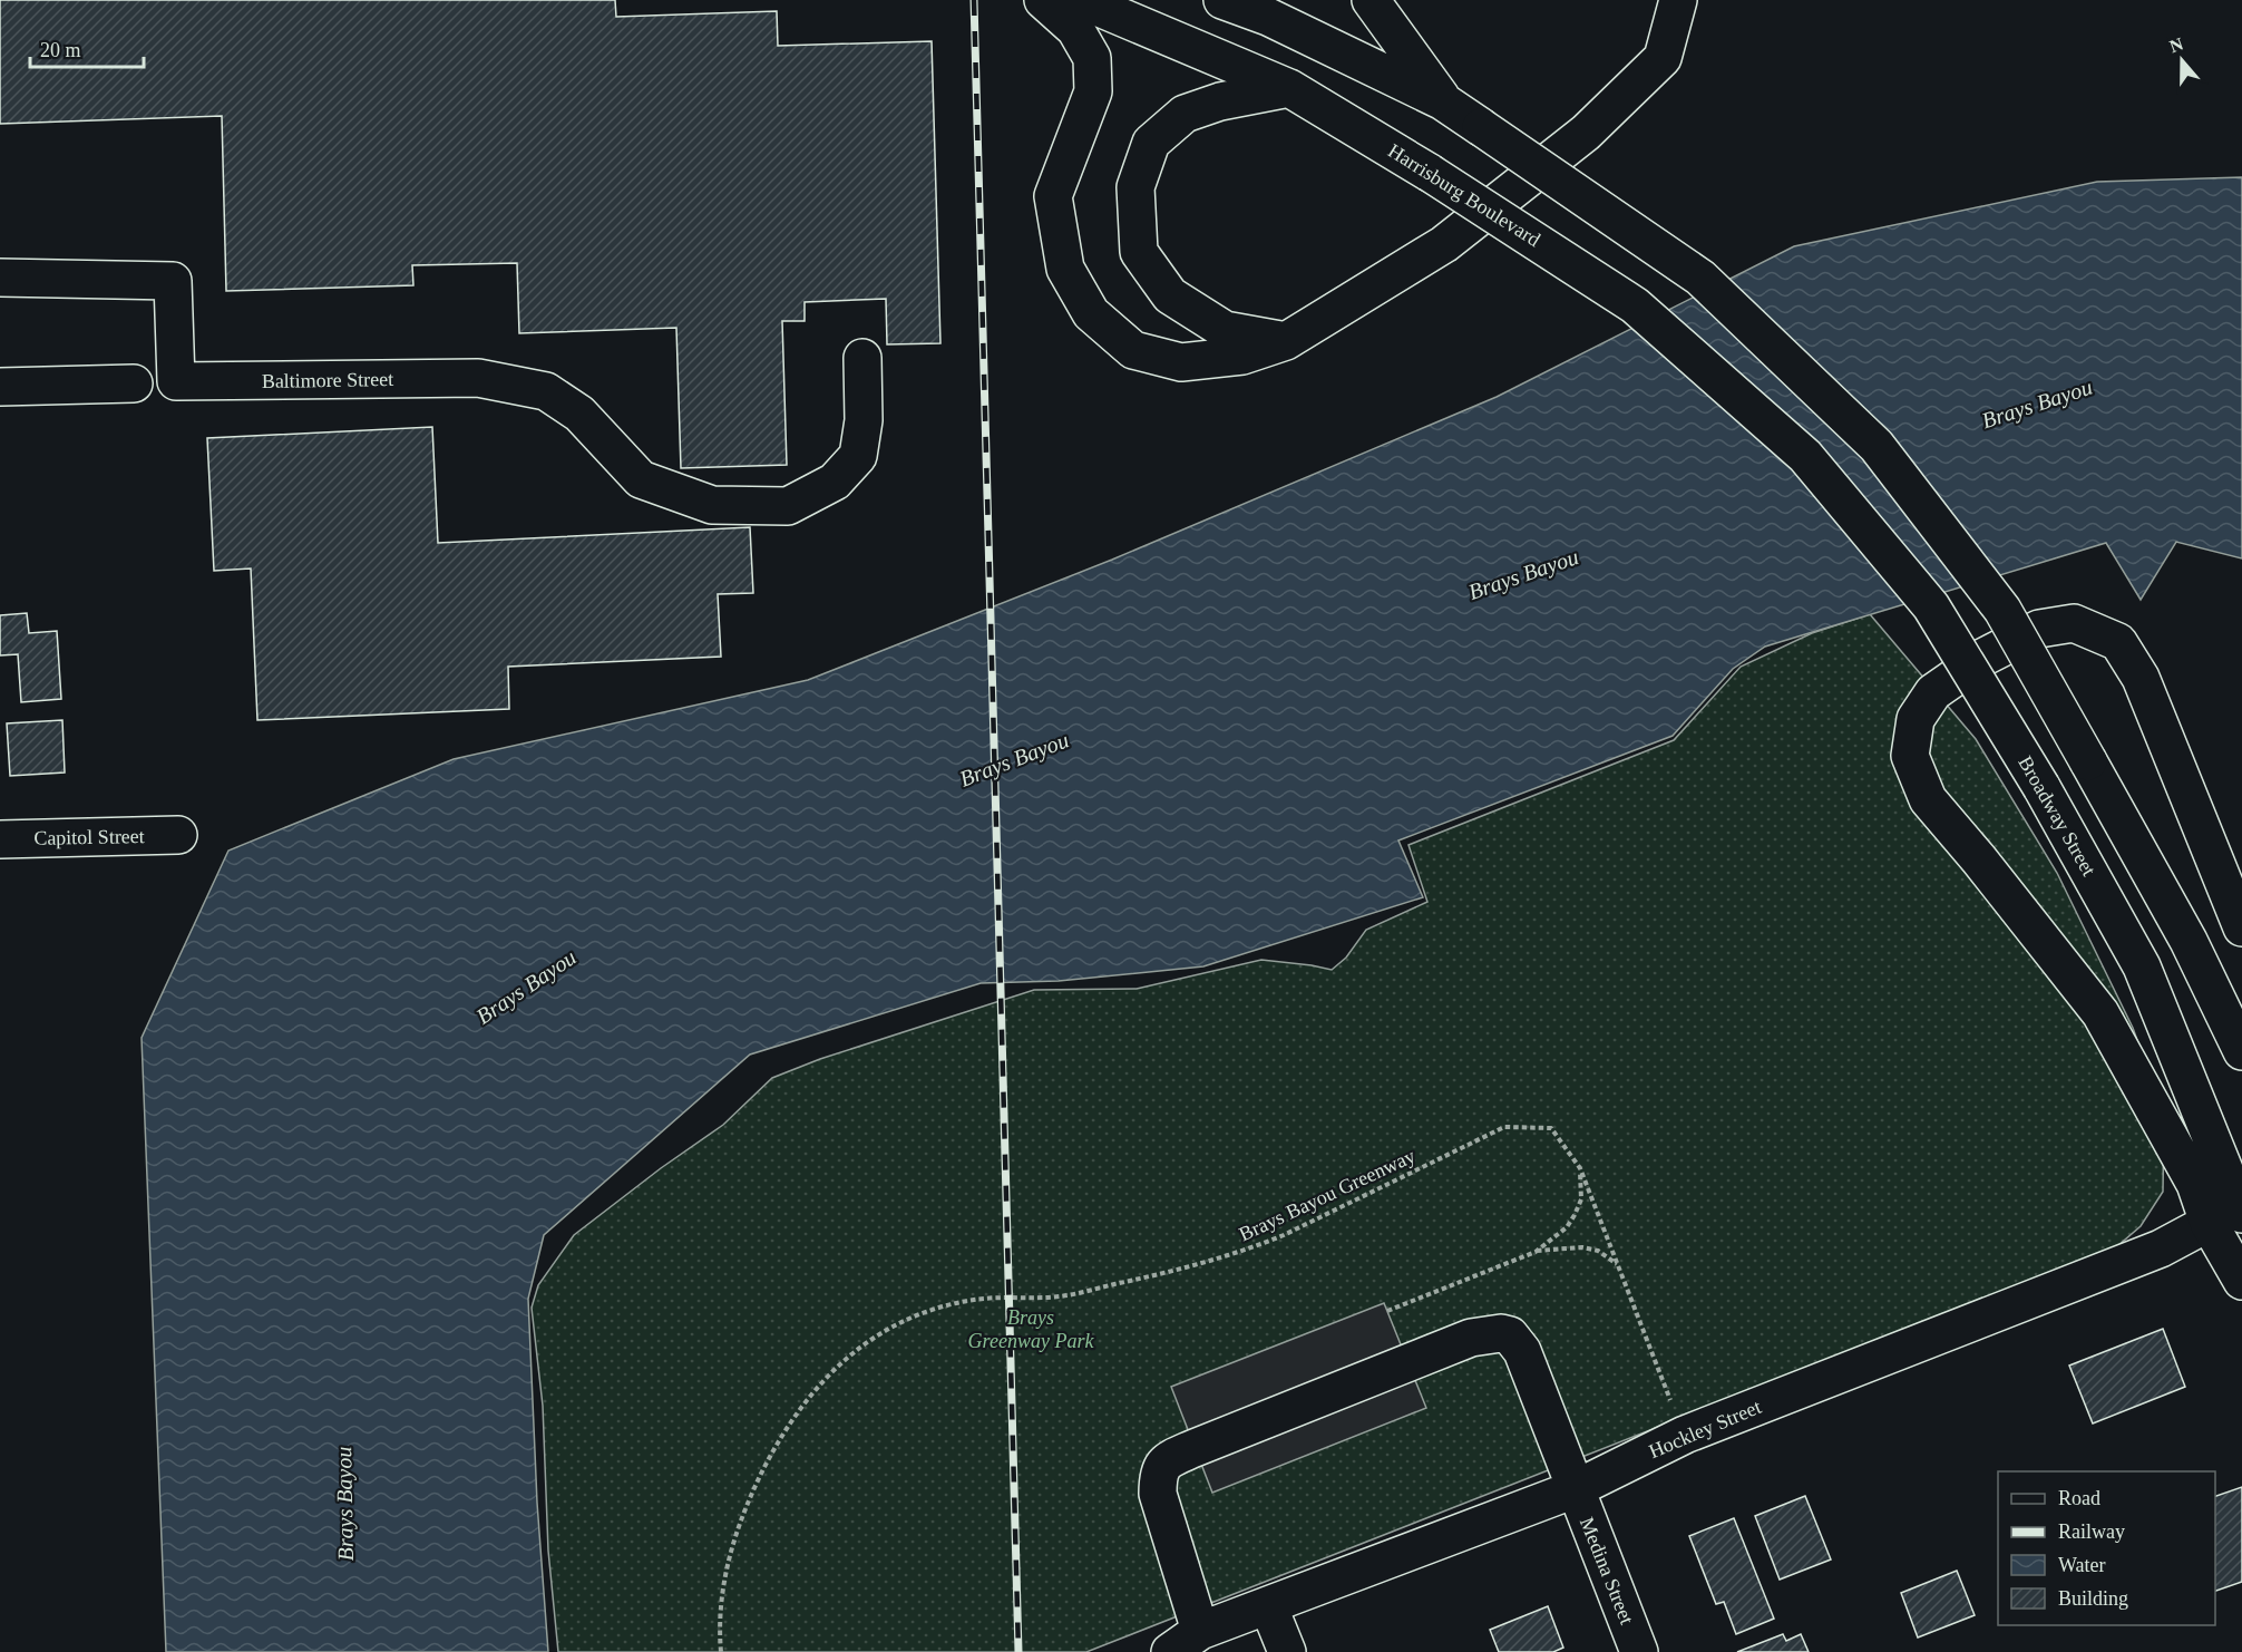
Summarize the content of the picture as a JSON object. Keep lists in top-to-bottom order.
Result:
{
  "streets": {
    "main road": [
      "Harrisburg Boulevard",
      "Baltimore Street",
      "Broadway Street",
      "Capitol Street",
      "Hockley Street",
      "Medina Street"
    ],
    "path": ["Brays Bayou Greenway"]
  },
  "crossings": [
    ["Harrisburg Boulevard", "Broadway Street"],
    ["Broadway Street", "Hockley Street"],
    ["Brays Bayou Greenway", "Hockley Street"],
    ["Hockley Street", "Medina Street"]
  ],
  "water": ["Brays Bayou"],
  "parks": ["Brays Greenway Park"],
  "legend": [
    "Road",
    "Railway",
    "Water",
    "Building"
  ],
  "scale_bar": "20 m",
  "north": "top"
}
